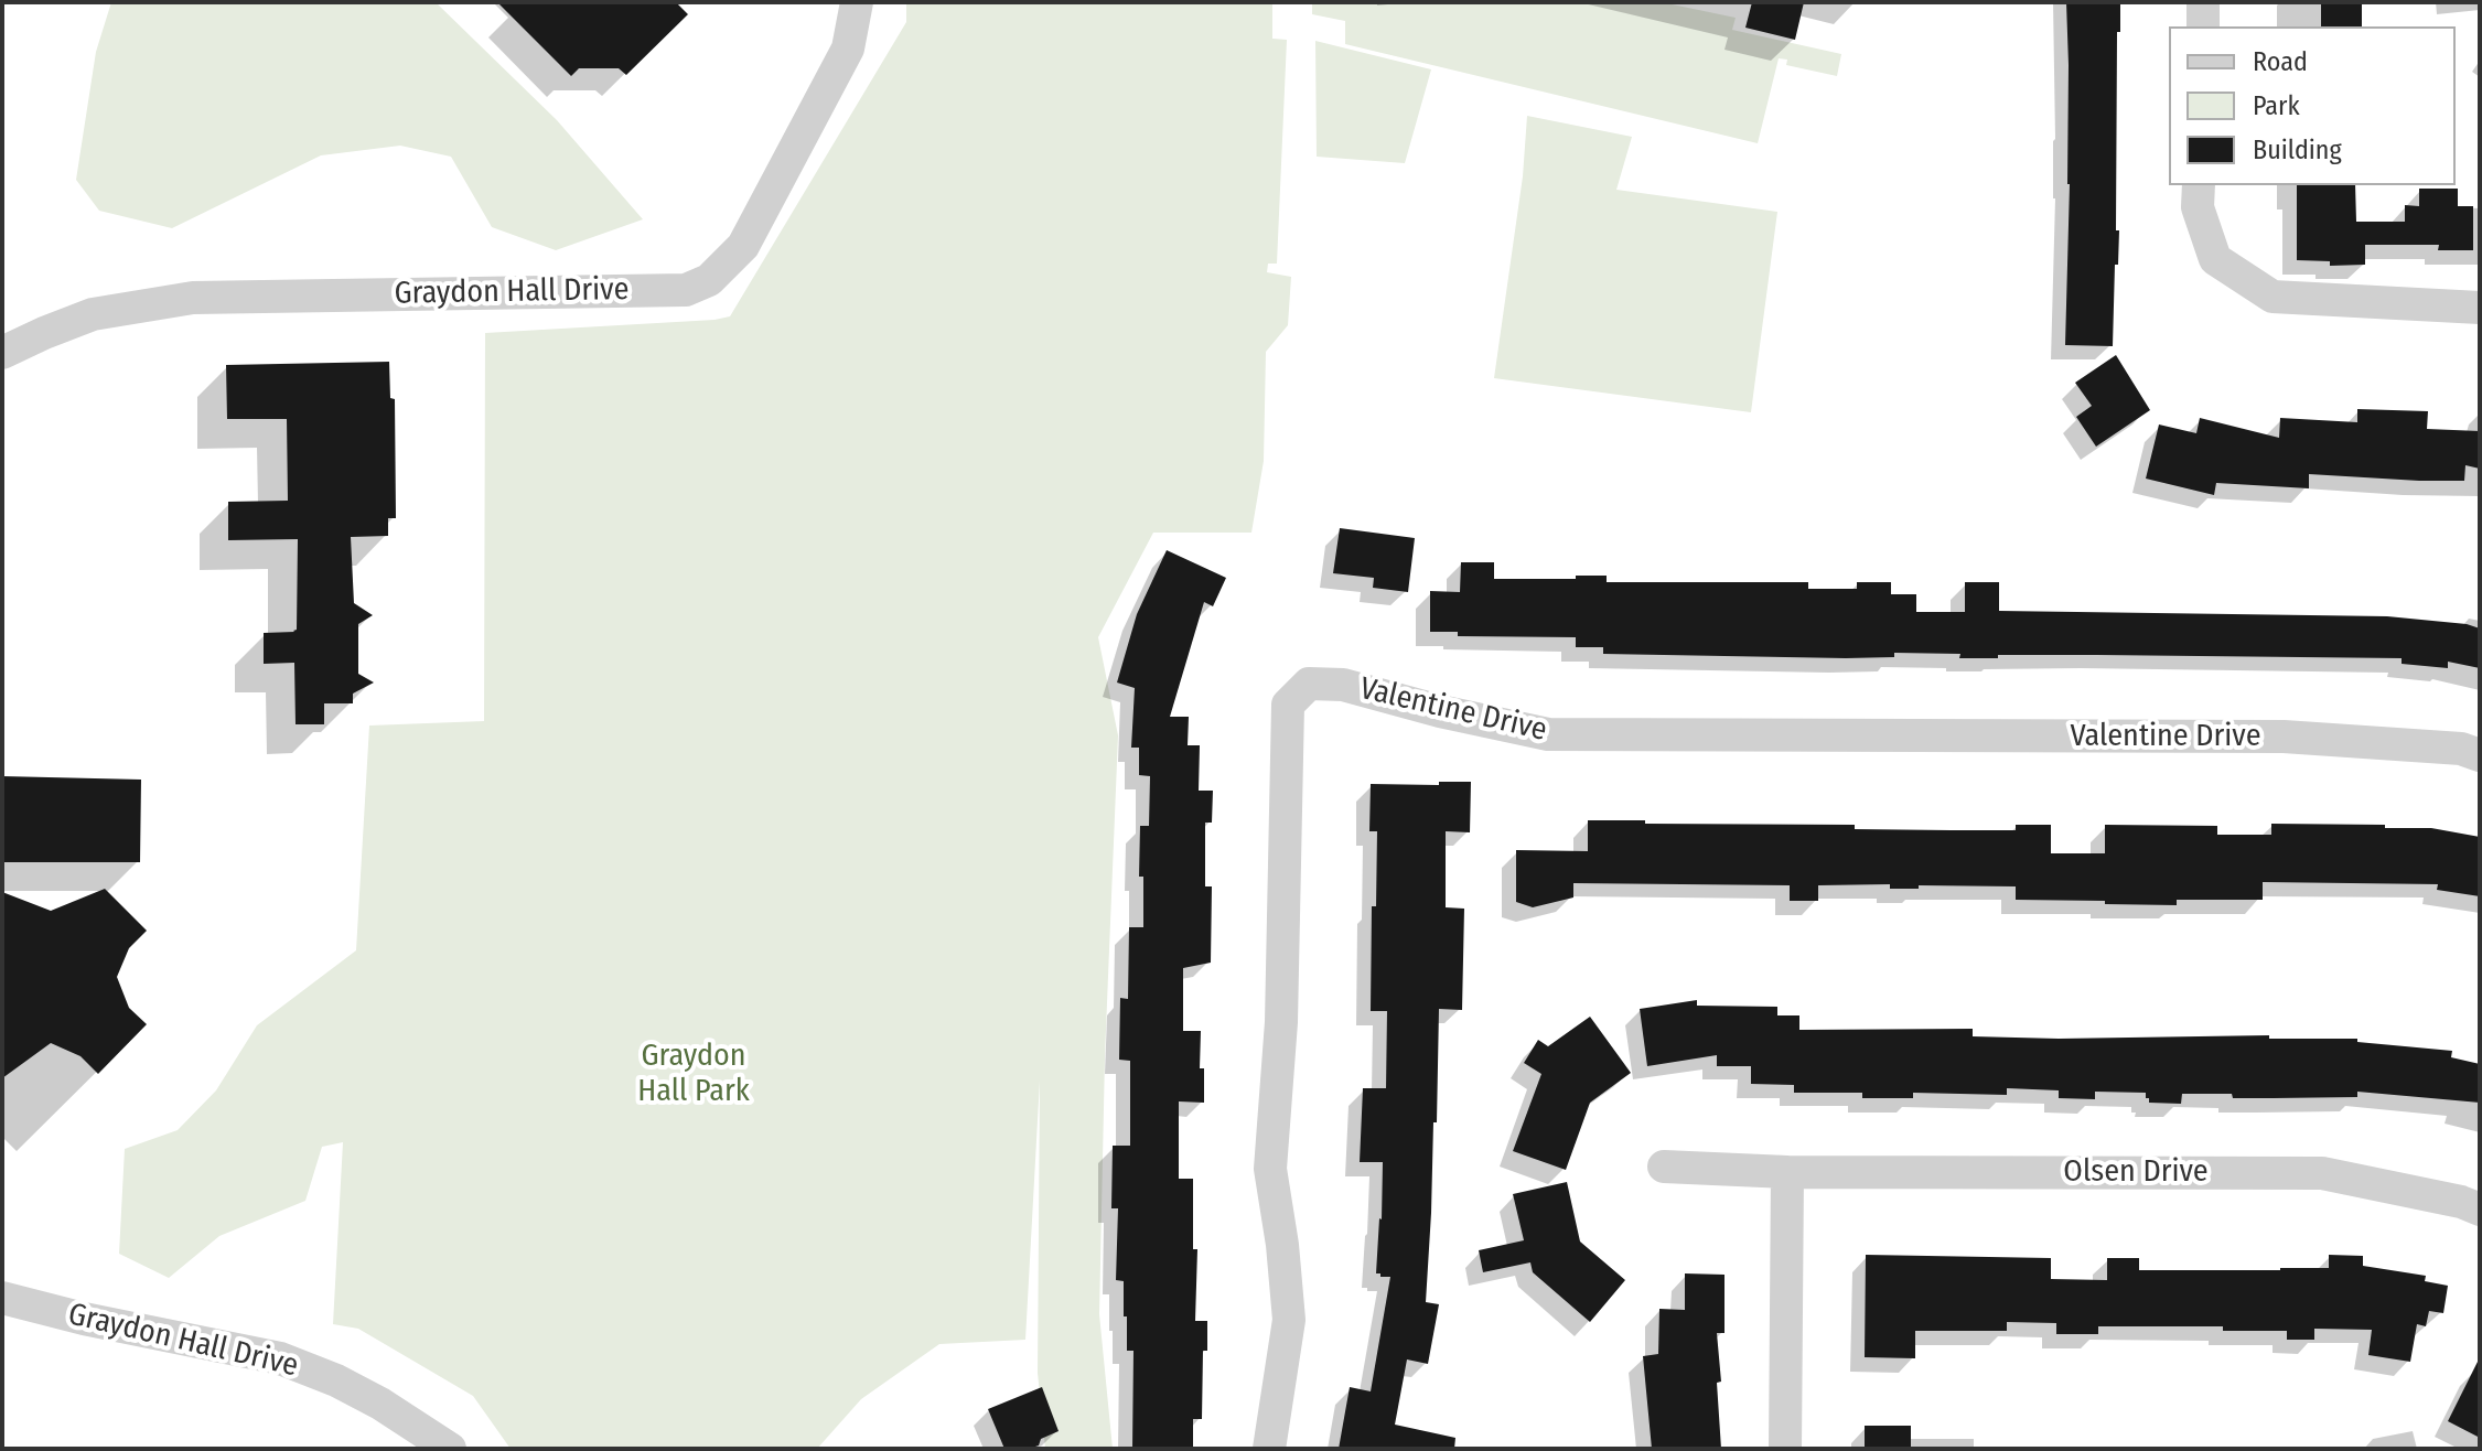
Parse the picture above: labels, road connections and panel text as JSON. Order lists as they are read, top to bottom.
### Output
{
  "streets": {
    "street": ["Graydon Hall Drive", "Valentine Drive", "Olsen Drive"]
  },
  "parks": ["Graydon Hall Park"],
  "legend": ["Road", "Park", "Building"]
}
